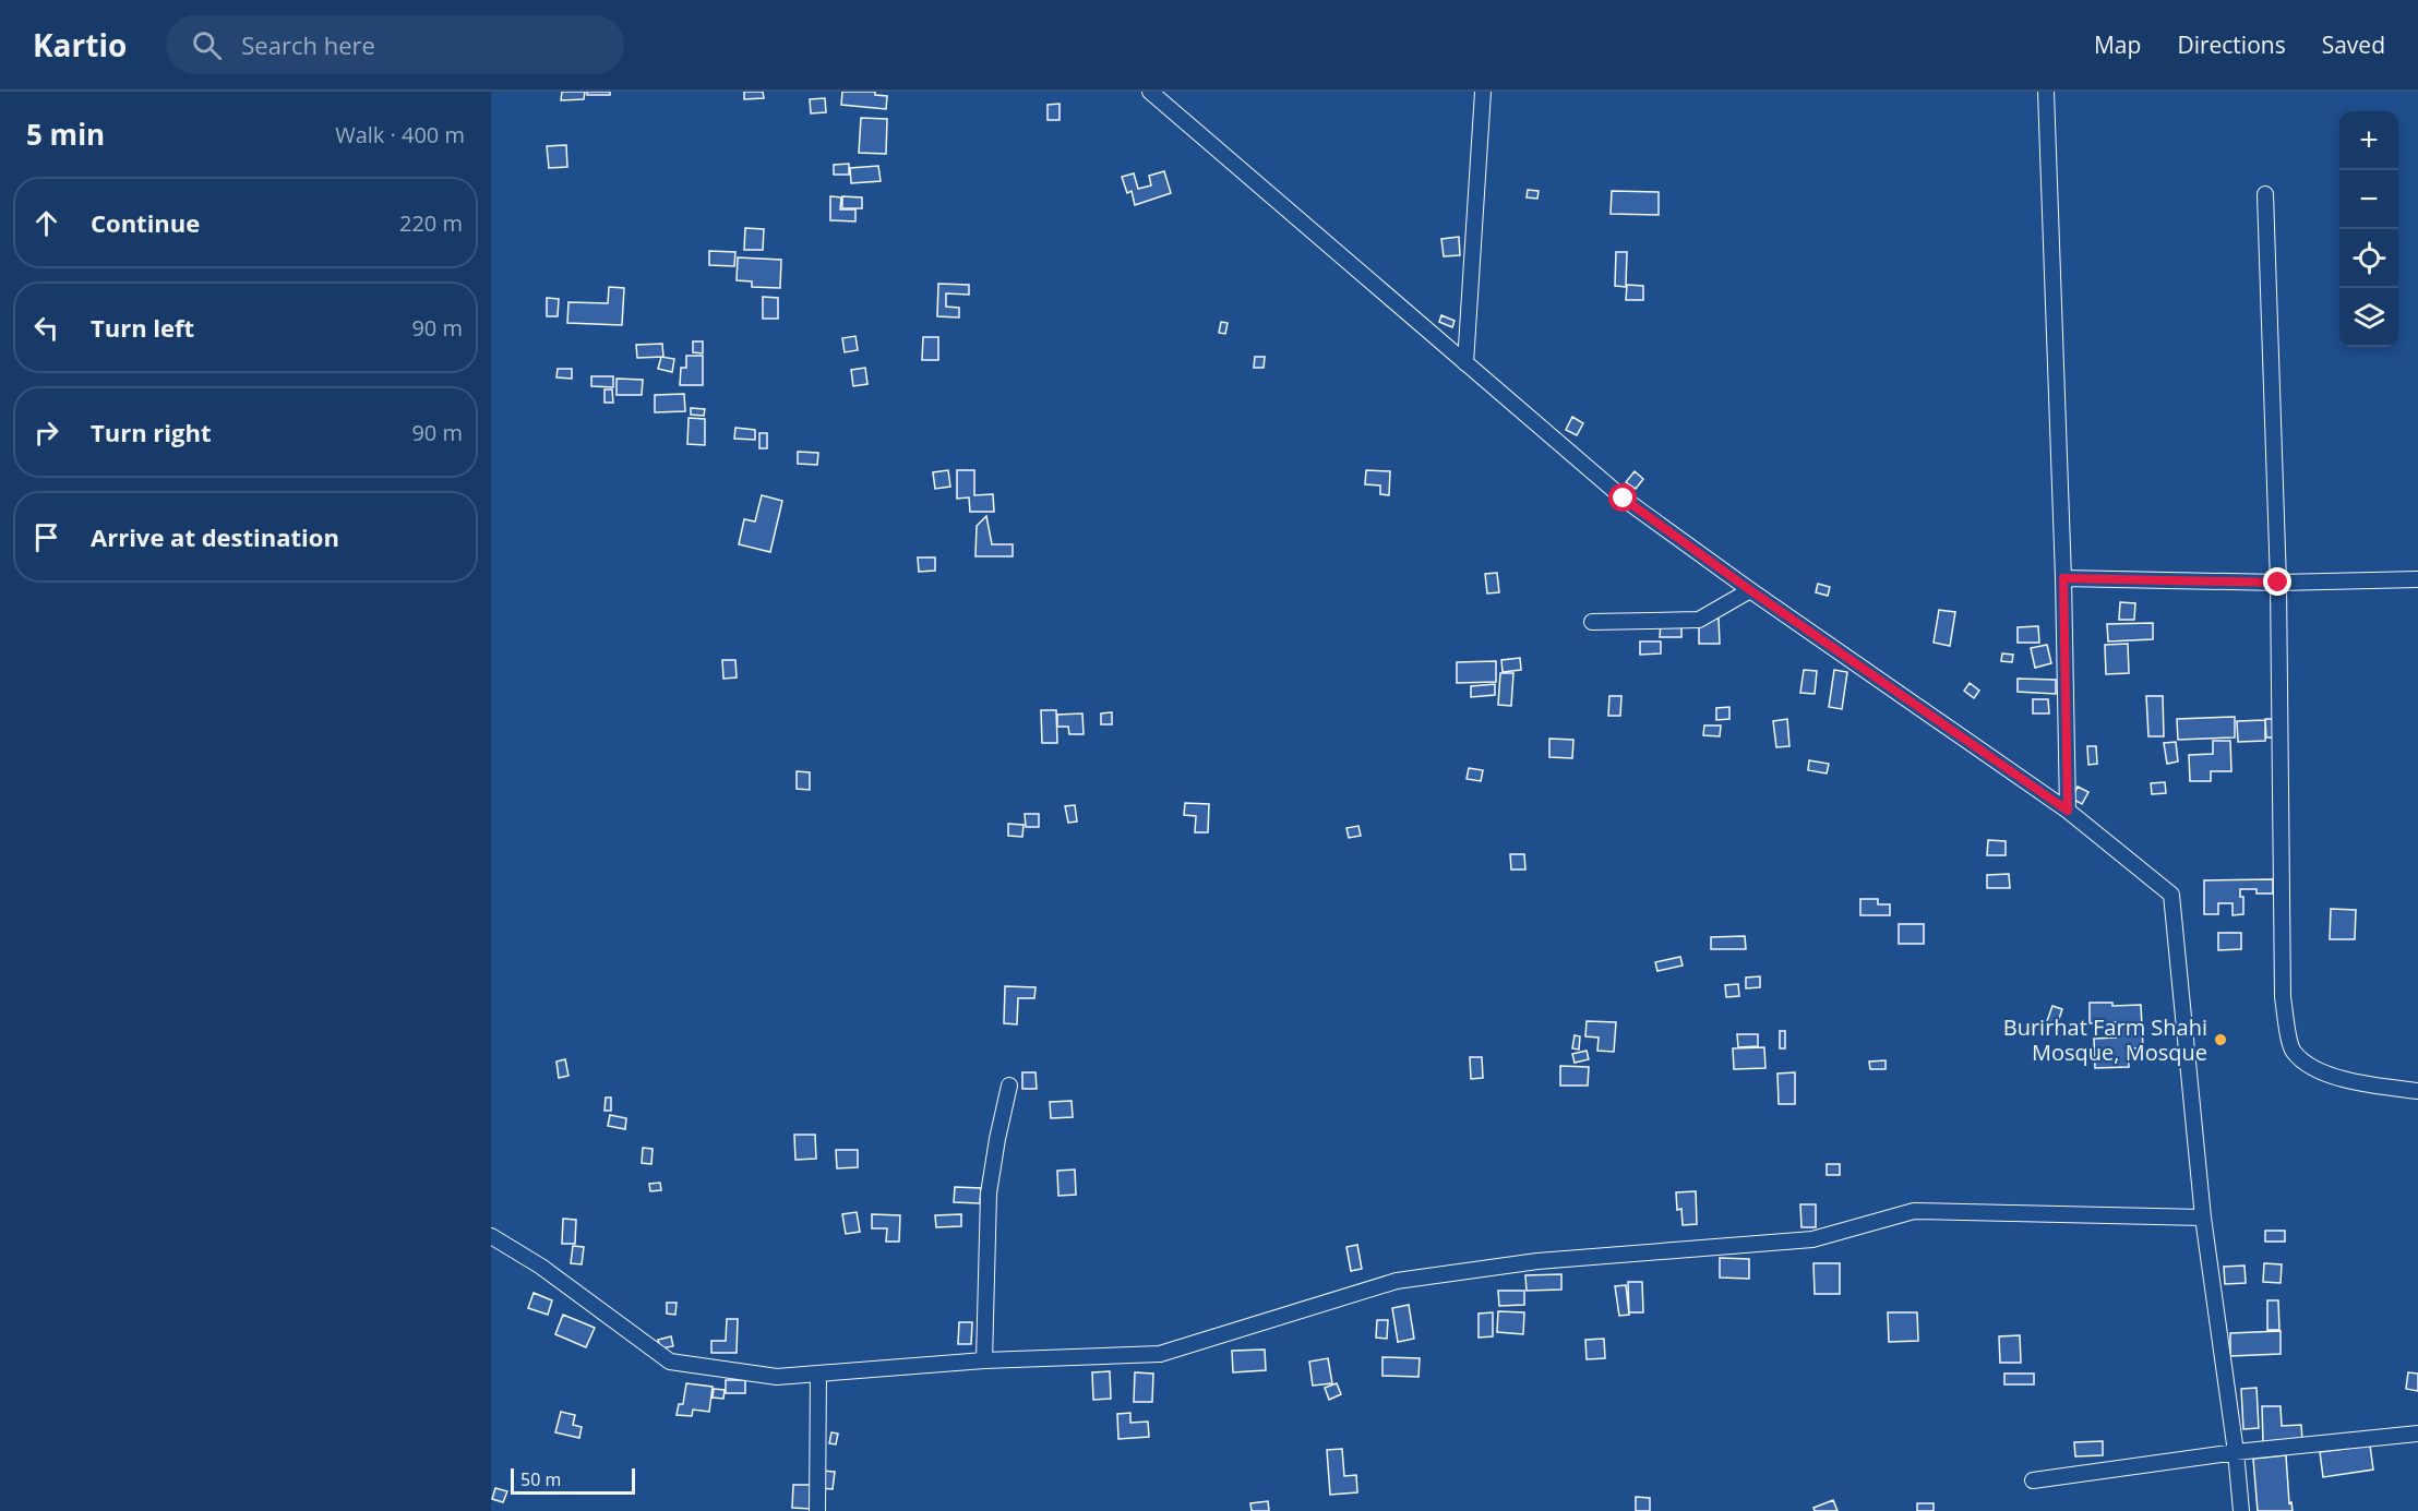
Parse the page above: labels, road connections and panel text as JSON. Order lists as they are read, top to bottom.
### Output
{
  "places": ["Burirhat Farm Shahi Mosque, Mosque"],
  "scale_bar": "50 m",
  "page": {
    "header": "Kartio",
    "search": "Search here",
    "nav": ["Map", "Directions", "Saved"],
    "heading": ["5 min", "Walk · 400 m"],
    "map_buttons": ["+", "−"],
    "list": [
      ["Continue", "220 m"],
      ["Turn left", "90 m"],
      ["Turn right", "90 m"],
      "Arrive at destination"
    ],
    "scale": "50 m"
  }
}
